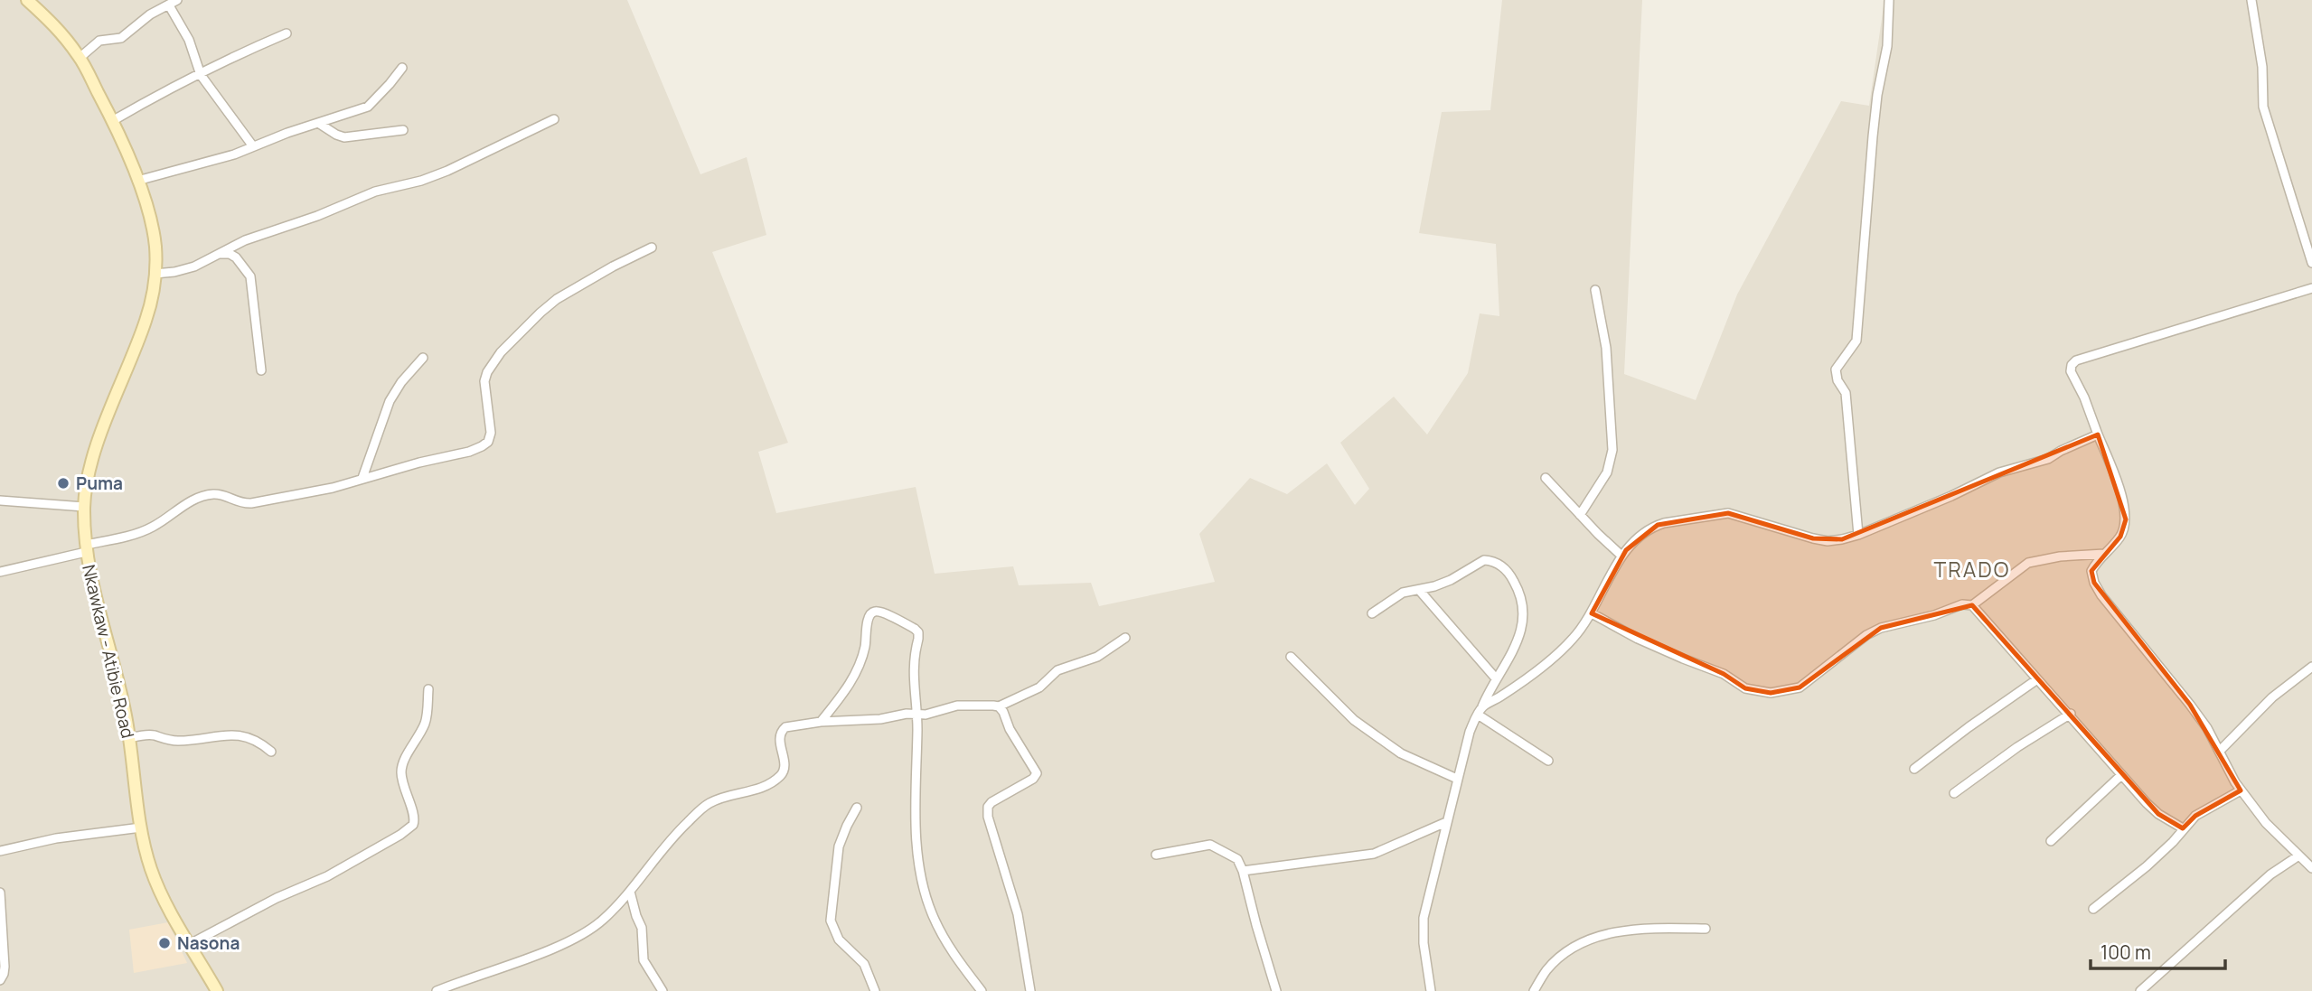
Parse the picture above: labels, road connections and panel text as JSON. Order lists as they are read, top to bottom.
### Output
{
  "streets": {
    "main road": ["Nkawkaw - Atibie Road"]
  },
  "districts": ["TRADO"],
  "places": ["Puma", "Nasona"],
  "scale_bar": "100 m"
}
